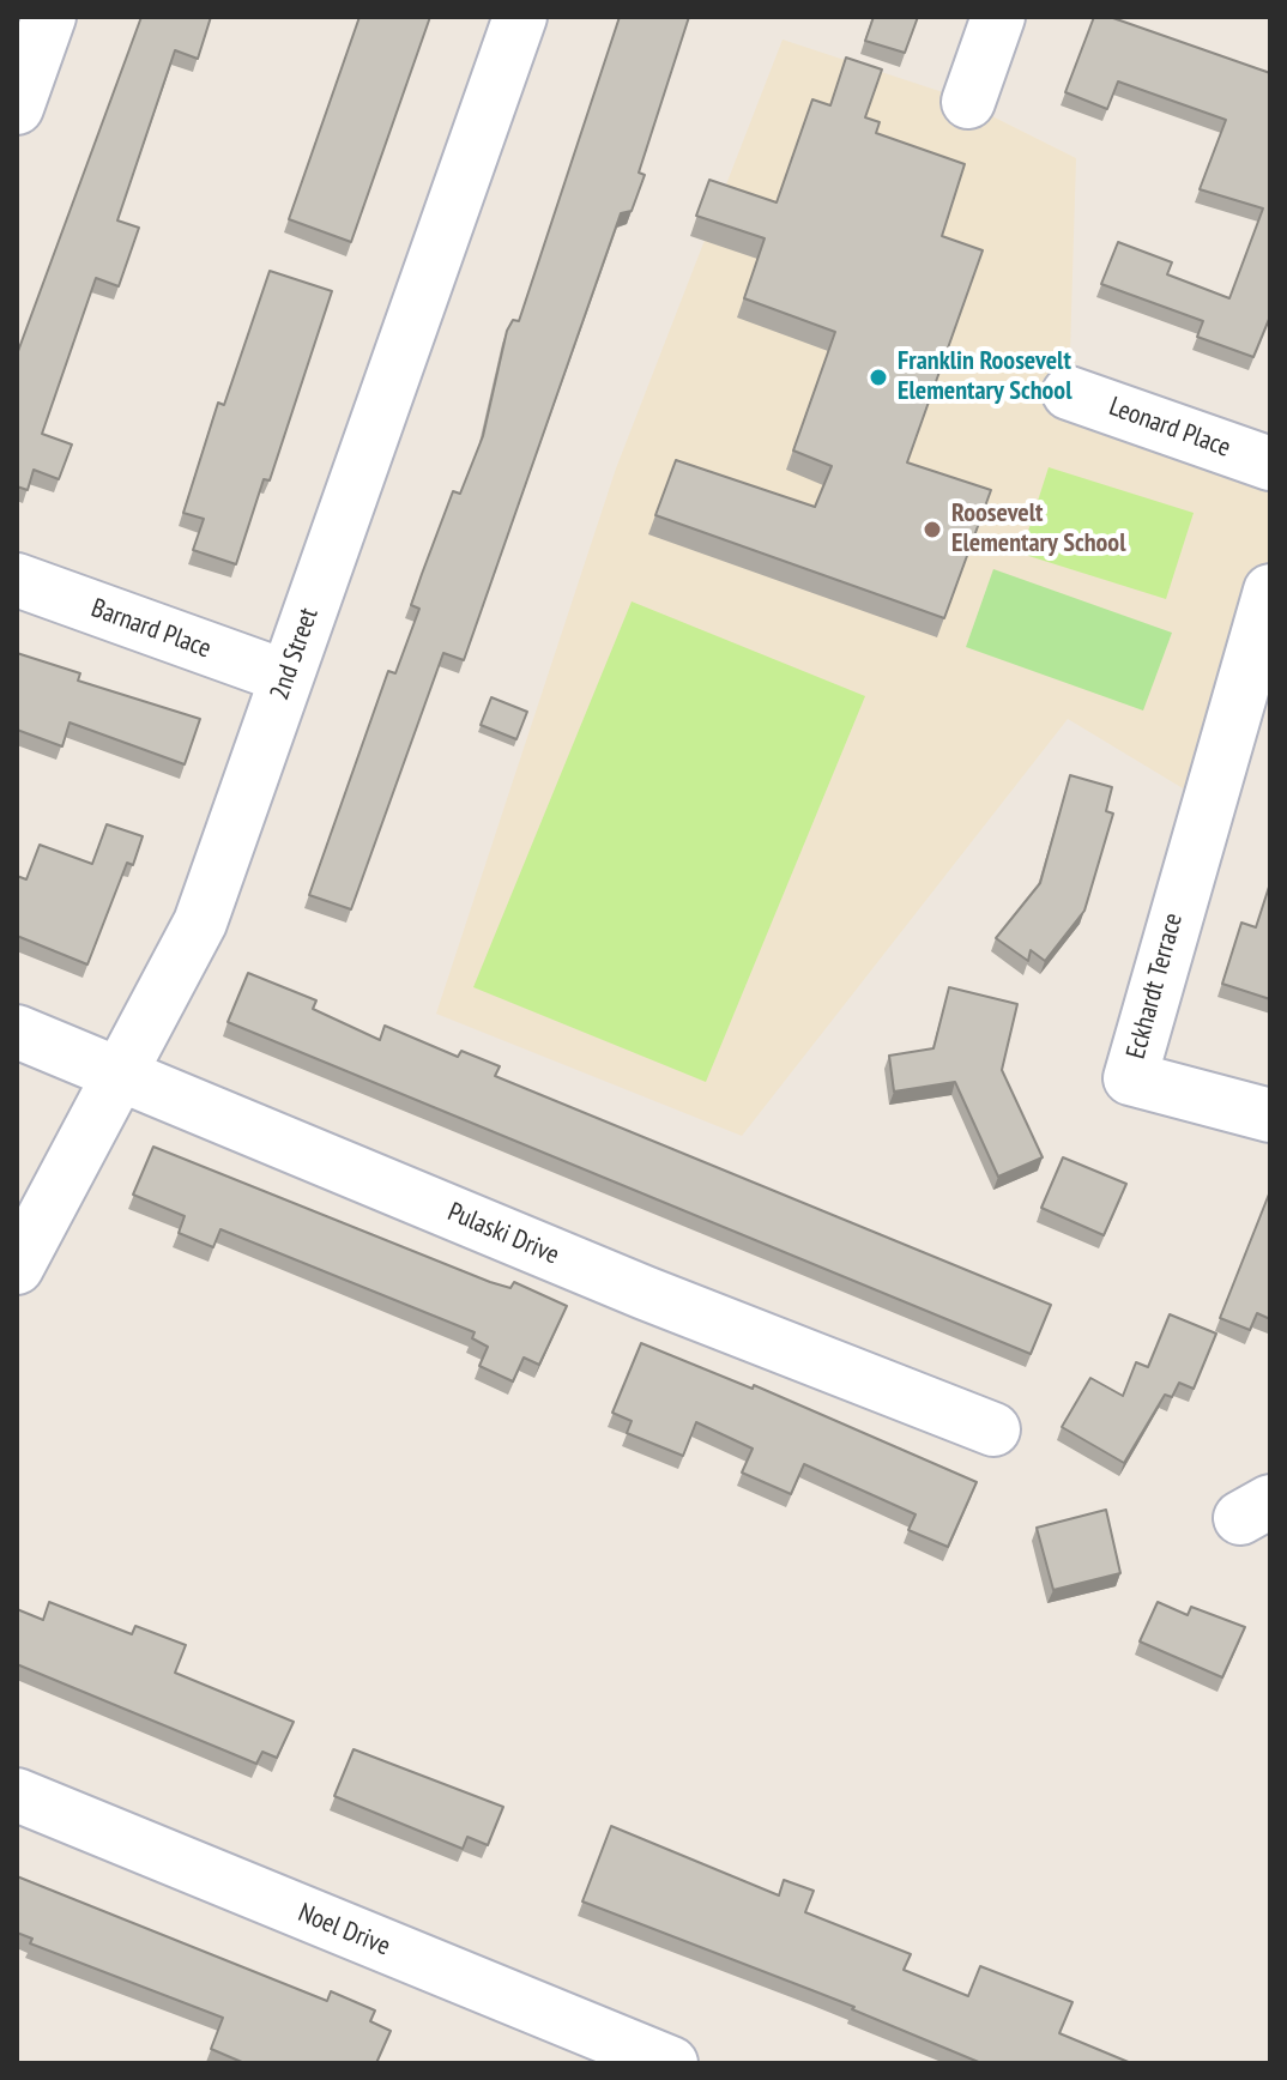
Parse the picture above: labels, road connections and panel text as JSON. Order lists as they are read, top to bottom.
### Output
{
  "streets": {
    "street": [
      "Leonard Place",
      "Barnard Place",
      "2nd Street",
      "Eckhardt Terrace",
      "Pulaski Drive",
      "Noel Drive"
    ]
  },
  "crossings": [
    ["Barnard Place", "2nd Street"],
    ["2nd Street", "Pulaski Drive"]
  ],
  "places": ["Franklin Roosevelt Elementary School", "Roosevelt Elementary School"]
}
